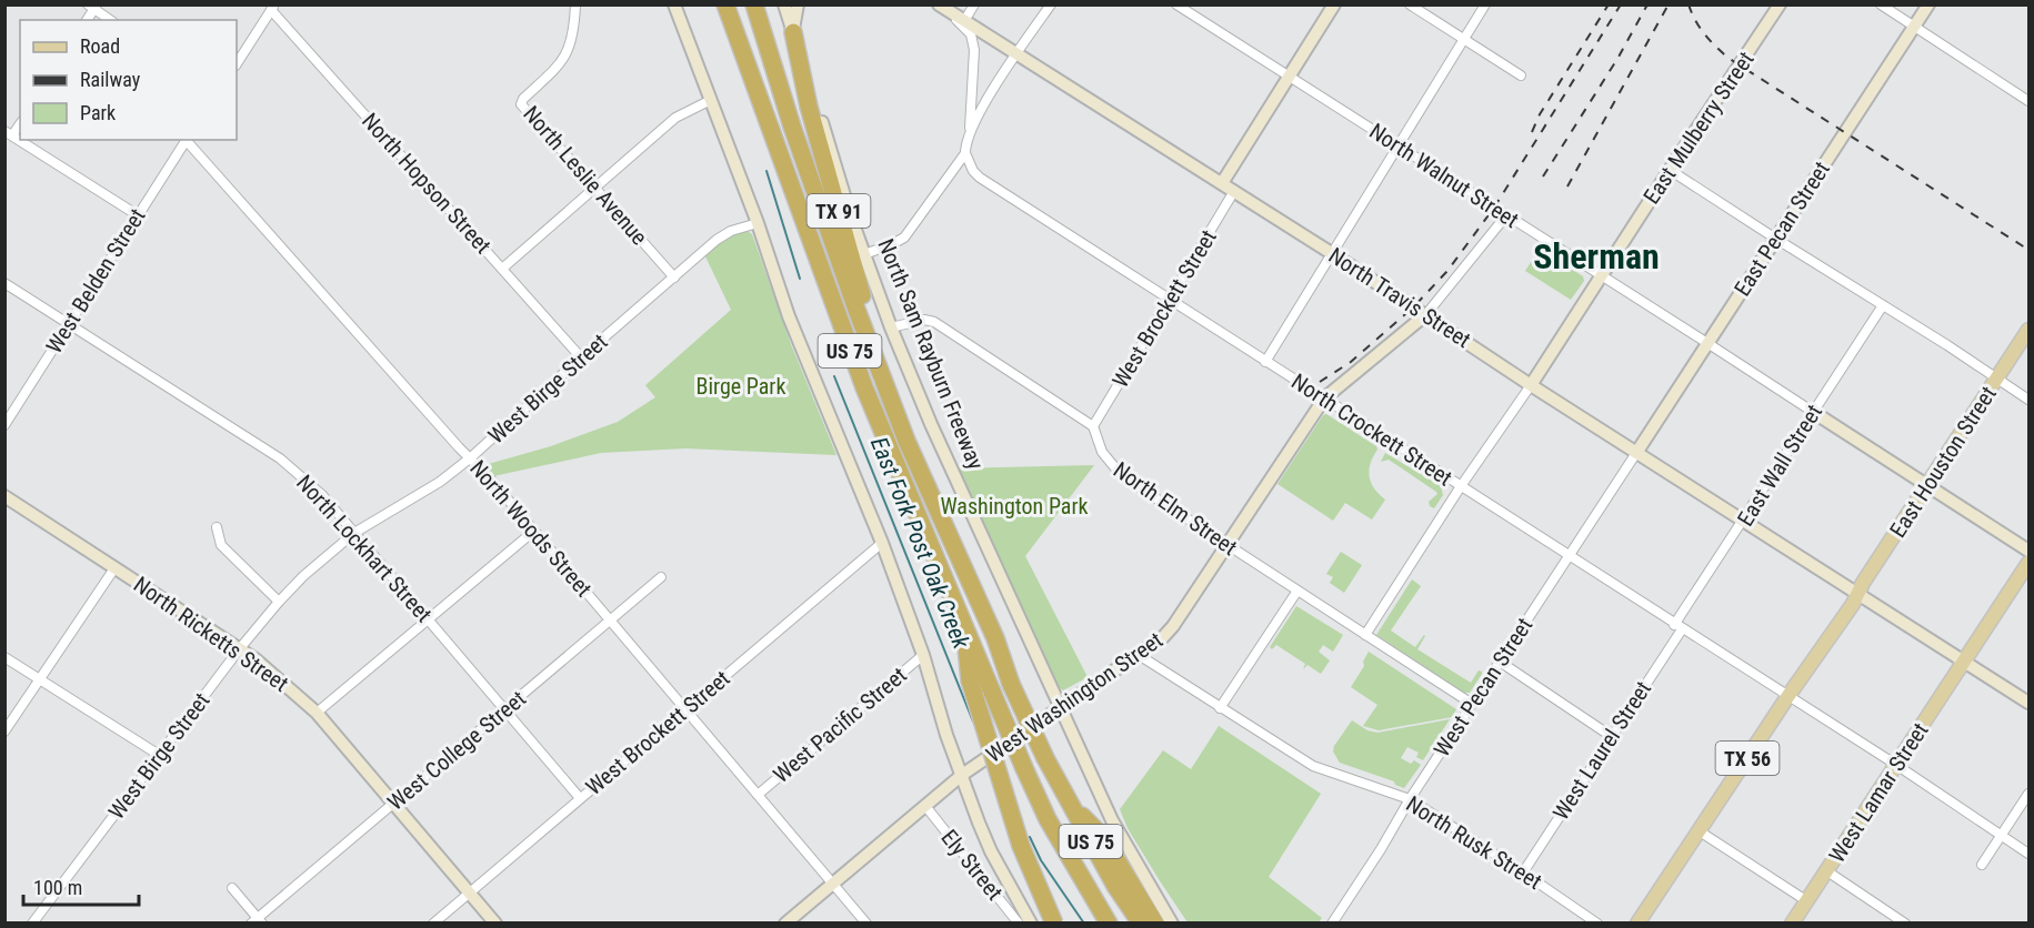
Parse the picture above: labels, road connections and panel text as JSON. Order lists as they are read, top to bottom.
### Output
{
  "streets": {
    "highway": ["TX 91", "US 75"],
    "main road": [
      "East Mulberry Street",
      "East Pecan Street",
      "North Travis Street",
      "North Sam Rayburn Freeway",
      "East Houston Street",
      "North Ricketts Street",
      "West Washington Street",
      "TX 56",
      "West Lamar Street"
    ],
    "street": [
      "North Leslie Avenue",
      "North Walnut Street",
      "North Hopson Street",
      "West Belden Street",
      "West Brockett Street",
      "West Birge Street",
      "North Crockett Street",
      "East Wall Street",
      "North Elm Street",
      "North Woods Street",
      "North Lockhart Street",
      "West Pecan Street",
      "West Pacific Street",
      "West College Street",
      "West Laurel Street",
      "North Rusk Street",
      "Ely Street"
    ]
  },
  "crossings": [
    ["East Mulberry Street", "North Walnut Street"],
    ["East Mulberry Street", "North Travis Street"],
    ["North Leslie Avenue", "West Birge Street"],
    ["North Walnut Street", "East Pecan Street"],
    ["North Walnut Street", "East Wall Street"],
    ["North Hopson Street", "West Birge Street"],
    ["TX 91", "US 75"],
    ["TX 91", "North Sam Rayburn Freeway"],
    ["East Pecan Street", "North Travis Street"],
    ["East Pecan Street", "West Pecan Street"],
    ["West Belden Street", "North Woods Street"],
    ["West Belden Street", "North Lockhart Street"],
    ["North Travis Street", "West Brockett Street"],
    ["North Travis Street", "East Houston Street"],
    ["North Travis Street", "East Wall Street"],
    ["North Travis Street", "West Pecan Street"],
    ["North Travis Street", "West Washington Street"],
    ["North Travis Street", "TX 56"],
    ["North Travis Street", "West Lamar Street"],
    ["West Brockett Street", "North Crockett Street"],
    ["West Brockett Street", "North Elm Street"],
    ["West Brockett Street", "North Woods Street"],
    ["West Brockett Street", "North Lockhart Street"],
    ["West Brockett Street", "North Ricketts Street"],
    ["North Sam Rayburn Freeway", "West Washington Street"],
    ["West Birge Street", "North Woods Street"],
    ["West Birge Street", "North Lockhart Street"],
    ["West Birge Street", "North Ricketts Street"],
    ["North Crockett Street", "East Wall Street"],
    ["North Crockett Street", "West Pecan Street"],
    ["North Crockett Street", "West Washington Street"],
    ["North Crockett Street", "West Laurel Street"],
    ["North Crockett Street", "TX 56"],
    ["North Crockett Street", "West Lamar Street"],
    ["East Houston Street", "TX 56"],
    ["East Wall Street", "West Laurel Street"],
    ["North Elm Street", "West Pecan Street"],
    ["North Elm Street", "West Washington Street"],
    ["North Woods Street", "West Washington Street"],
    ["North Woods Street", "West Pacific Street"],
    ["North Woods Street", "West College Street"],
    ["North Lockhart Street", "West College Street"],
    ["North Ricketts Street", "West College Street"],
    ["West Pecan Street", "North Rusk Street"],
    ["West Washington Street", "North Rusk Street"],
    ["West Washington Street", "Ely Street"],
    ["West Laurel Street", "North Rusk Street"]
  ],
  "districts": ["Sherman"],
  "water": ["East Fork Post Oak Creek"],
  "parks": ["Birge Park", "Washington Park"],
  "legend": ["Road", "Railway", "Park"],
  "scale_bar": "100 m"
}
